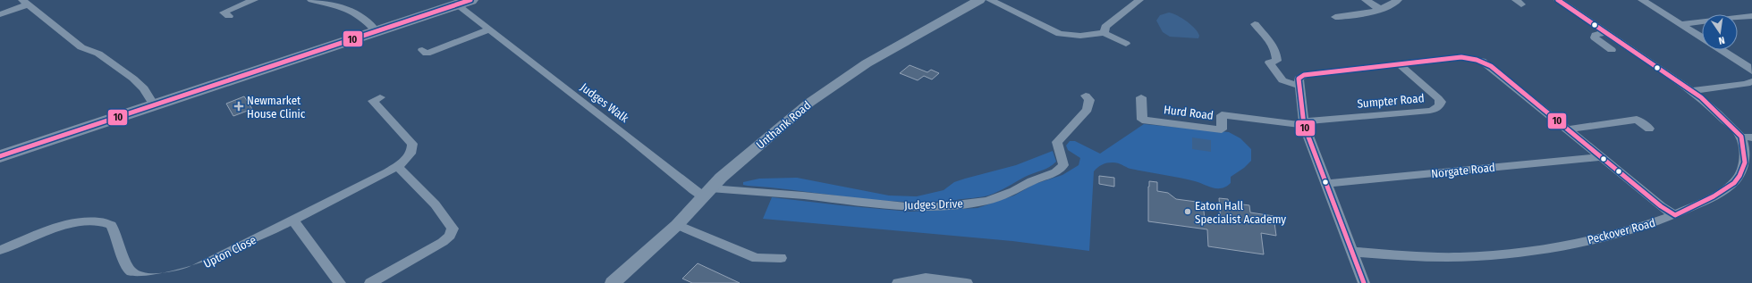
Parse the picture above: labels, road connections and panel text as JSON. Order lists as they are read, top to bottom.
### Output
{
  "streets": {
    "street": [
      "Sumpter Road",
      "Judges Walk",
      "Hurd Road",
      "Unthank Road",
      "Norgate Road",
      "Judges Drive",
      "Peckover Road",
      "Upton Close"
    ]
  },
  "crossings": [
    ["Sumpter Road", "Hurd Road"],
    ["Judges Walk", "Unthank Road"],
    ["Judges Walk", "Judges Drive"],
    ["Unthank Road", "Judges Drive"]
  ],
  "places": {
    "health": ["Newmarket House Clinic"],
    "other": ["Eaton Hall Specialist Academy"]
  },
  "lines": ["transit line 10"],
  "north": "bottom"
}
